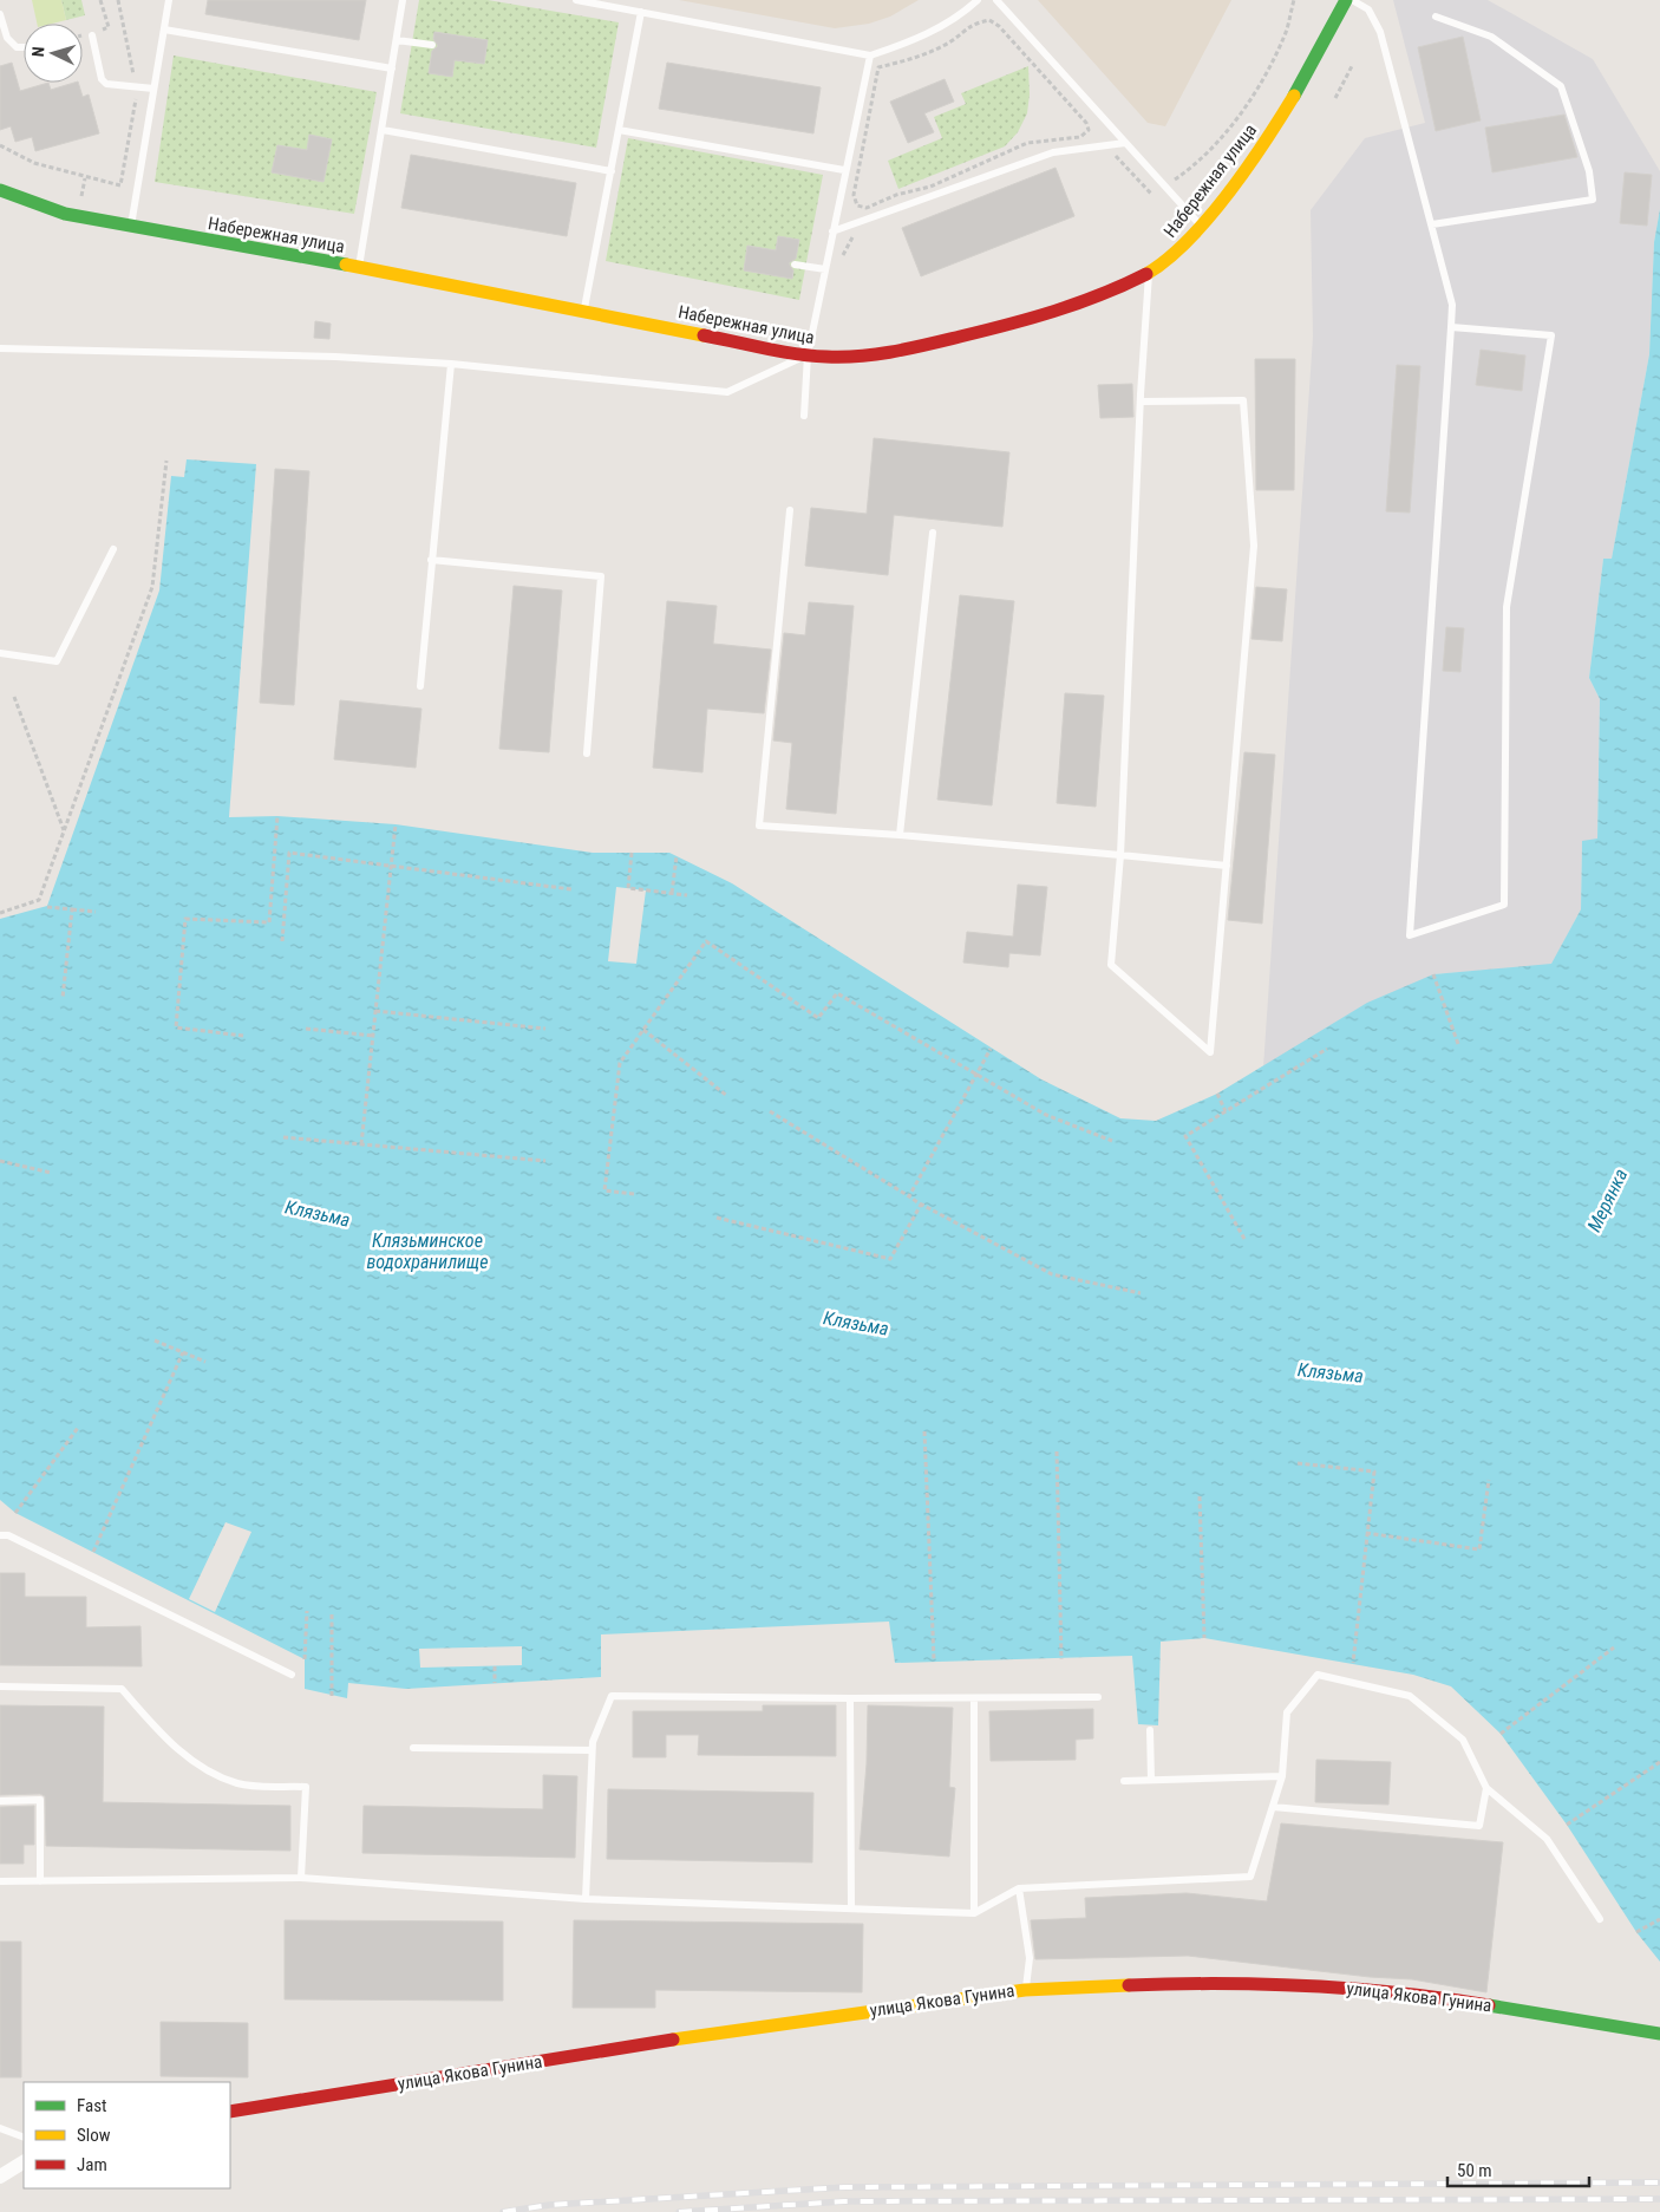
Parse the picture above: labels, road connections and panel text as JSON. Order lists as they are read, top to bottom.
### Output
{
  "streets": {
    "street": ["Набережная улица", "улица Якова Гунина"]
  },
  "water": ["Мерянка", "Клязьма", "Клязьминское водохранилище"],
  "legend": ["Fast", "Slow", "Jam"],
  "scale_bar": "50 m",
  "north": "left"
}
